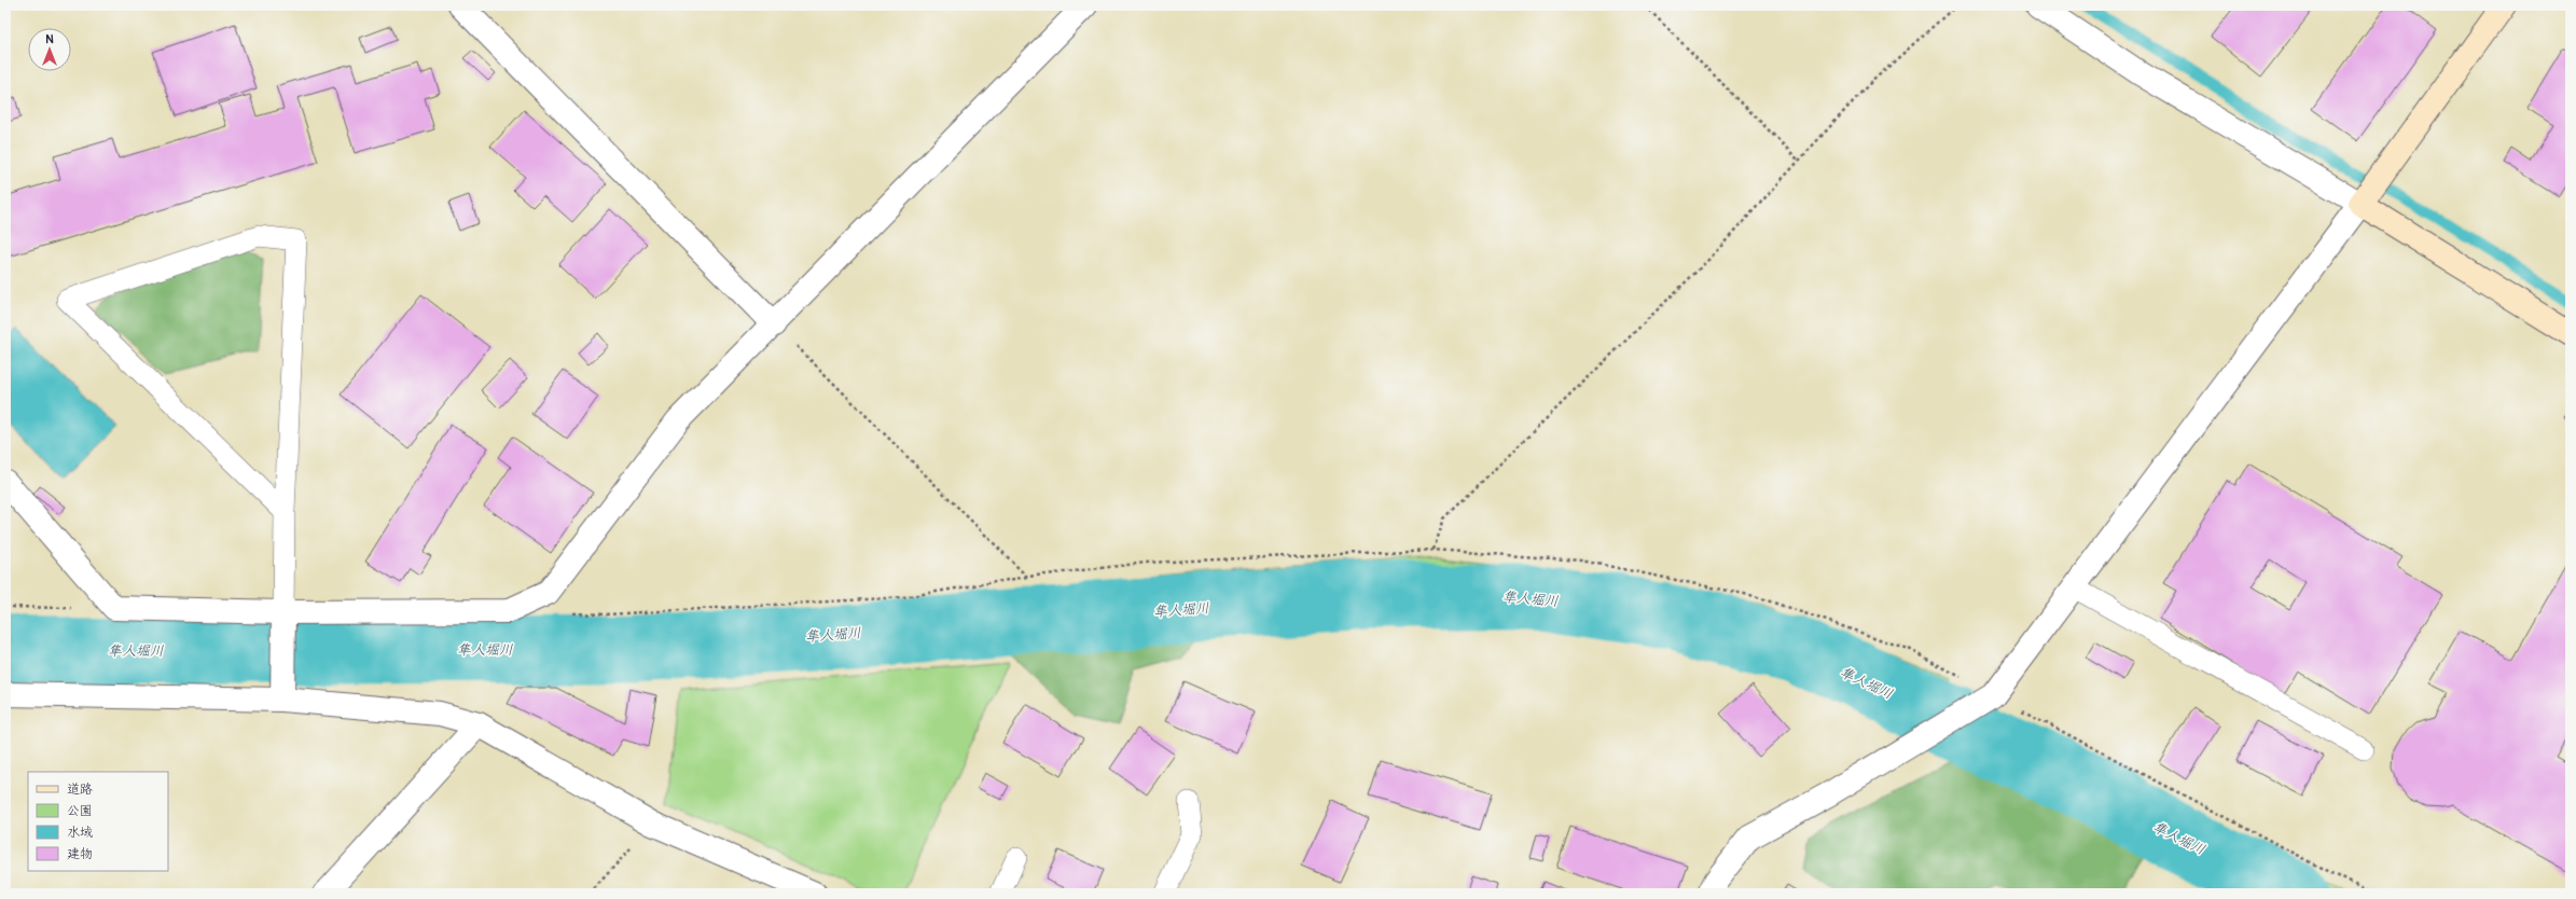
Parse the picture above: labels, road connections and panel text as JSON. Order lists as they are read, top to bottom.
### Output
{
  "water": ["隼人堀川"],
  "legend": [
    "道路",
    "公園",
    "水域",
    "建物"
  ],
  "north": "top"
}
